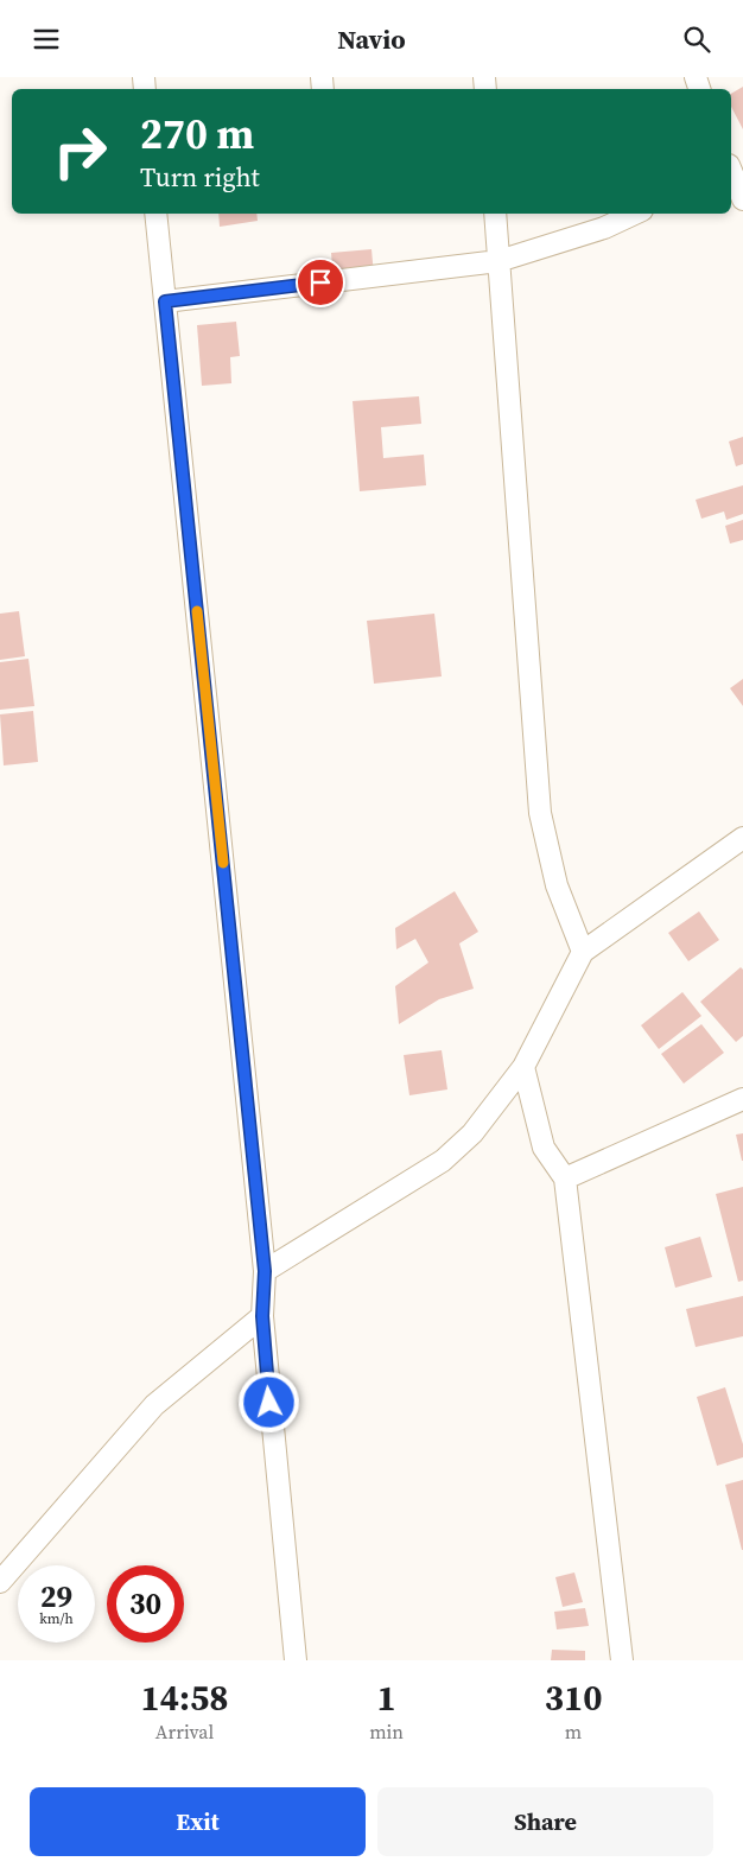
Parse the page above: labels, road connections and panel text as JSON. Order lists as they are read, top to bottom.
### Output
{
  "page": {
    "header": "Navio",
    "turn": ["270 m", "Turn right"],
    "speed": "29 km/h",
    "limit": "30",
    "eta": [
      "14:58",
      "Arrival",
      "1",
      "min",
      "310",
      "m"
    ],
    "buttons": ["Exit", "Share"]
  }
}
